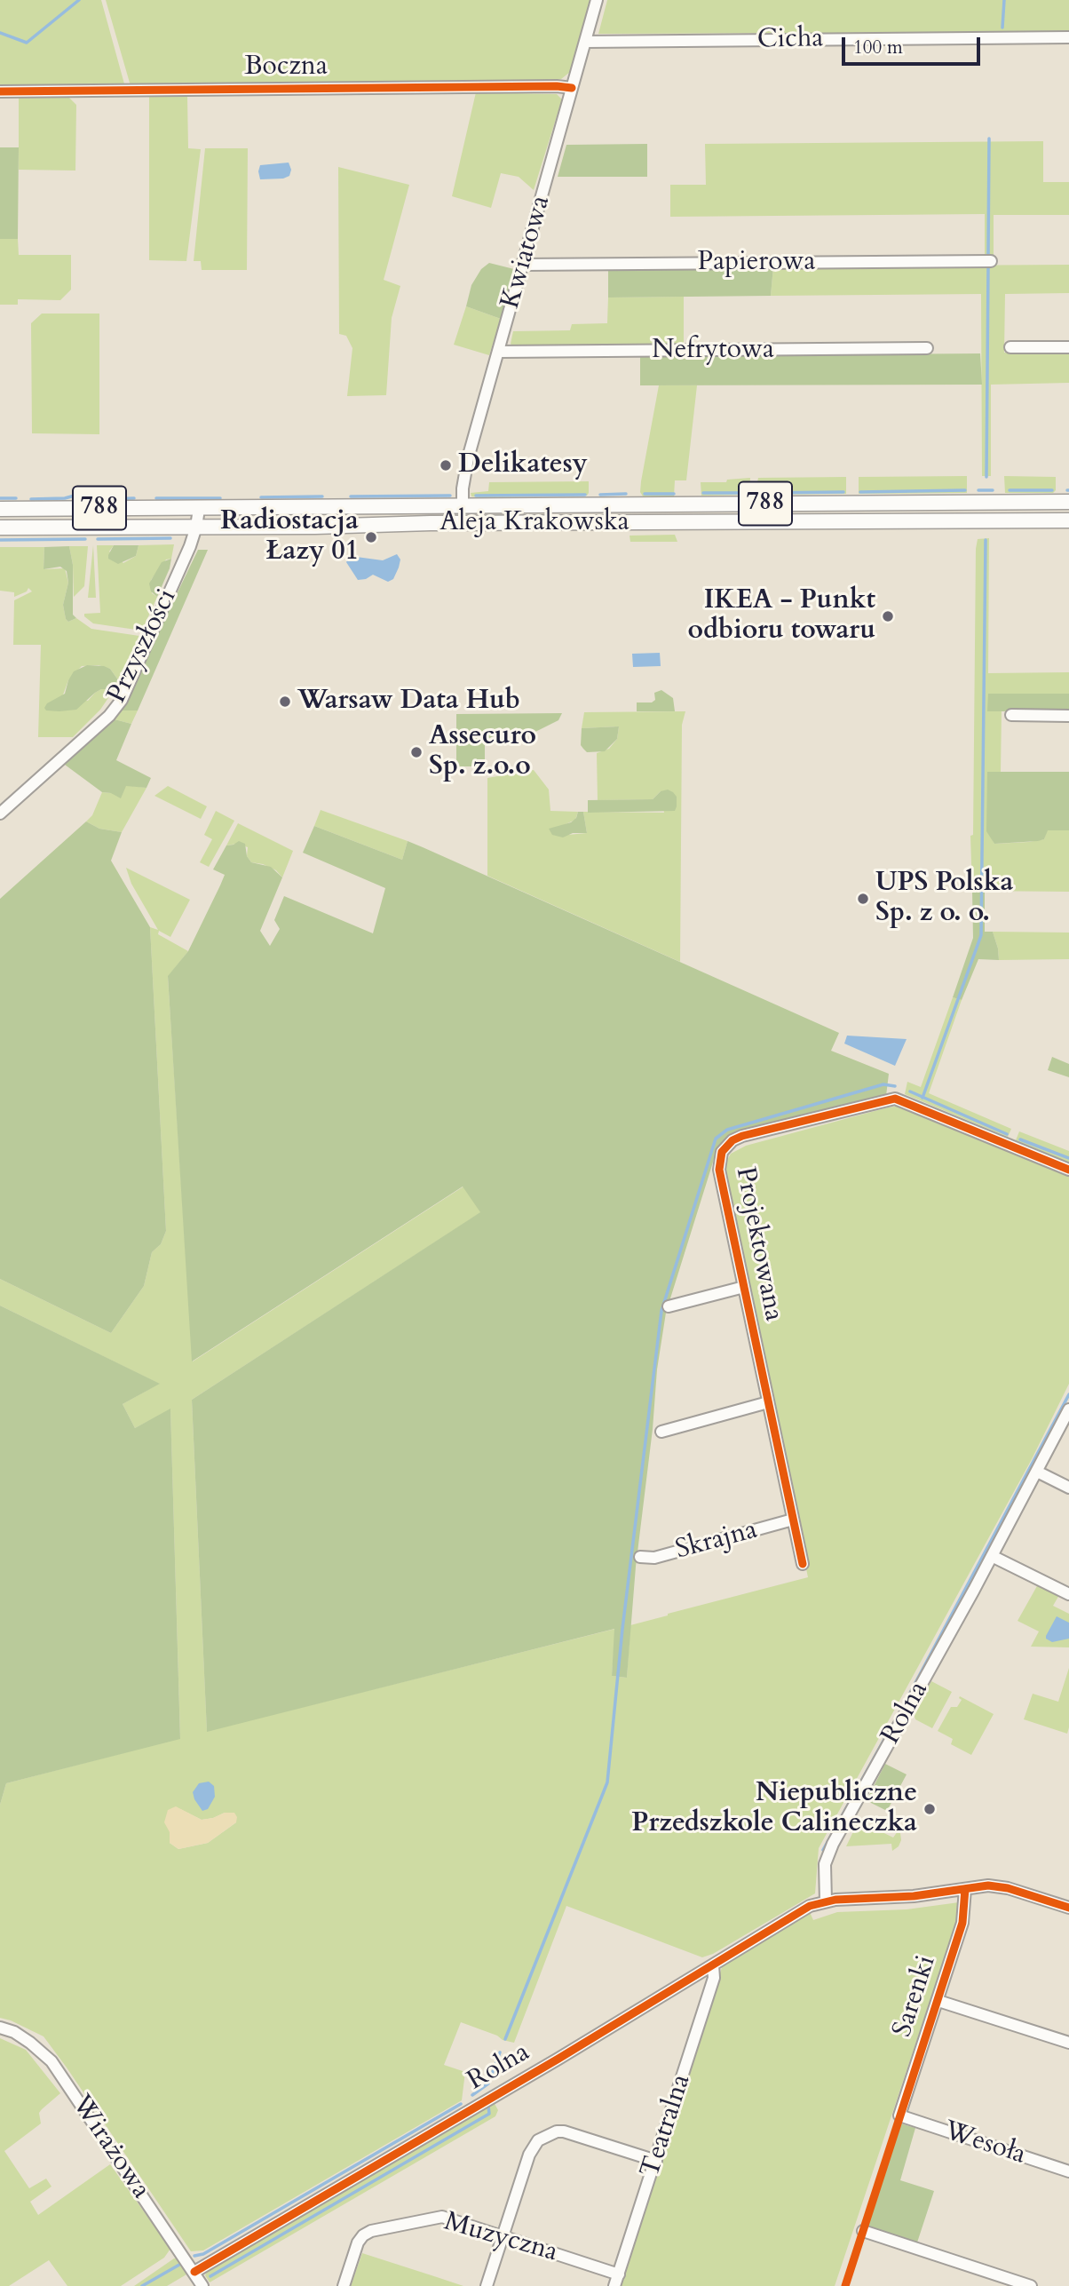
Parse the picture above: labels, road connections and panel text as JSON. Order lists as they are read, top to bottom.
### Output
{
  "streets": {
    "main road": ["788", "Aleja Krakowska"],
    "street": [
      "Cicha",
      "Boczna",
      "Kwiatowa",
      "Papierowa",
      "Nefrytowa",
      "Przyszłości",
      "Projektowana",
      "Skrajna",
      "Rolna",
      "Sarenki",
      "Teatralna",
      "Wesoła",
      "Wirażowa",
      "Muzyczna"
    ]
  },
  "crossings": [
    ["Cicha", "Kwiatowa"],
    ["Boczna", "Kwiatowa"],
    ["Kwiatowa", "Papierowa"],
    ["Kwiatowa", "Nefrytowa"],
    ["Kwiatowa", "Aleja Krakowska"],
    ["Aleja Krakowska", "Przyszłości"],
    ["Projektowana", "Skrajna"],
    ["Rolna", "Teatralna"],
    ["Rolna", "Wirażowa"],
    ["Sarenki", "Wesoła"],
    ["Teatralna", "Muzyczna"]
  ],
  "places": [
    "Delikatesy",
    "Radiostacja Łazy 01",
    "IKEA - Punkt odbioru towaru",
    "Warsaw Data Hub",
    "Assecuro Sp. z.o.o",
    "UPS Polska Sp. z o. o.",
    "Niepubliczne Przedszkole Calineczka"
  ],
  "scale_bar": "100 m"
}
